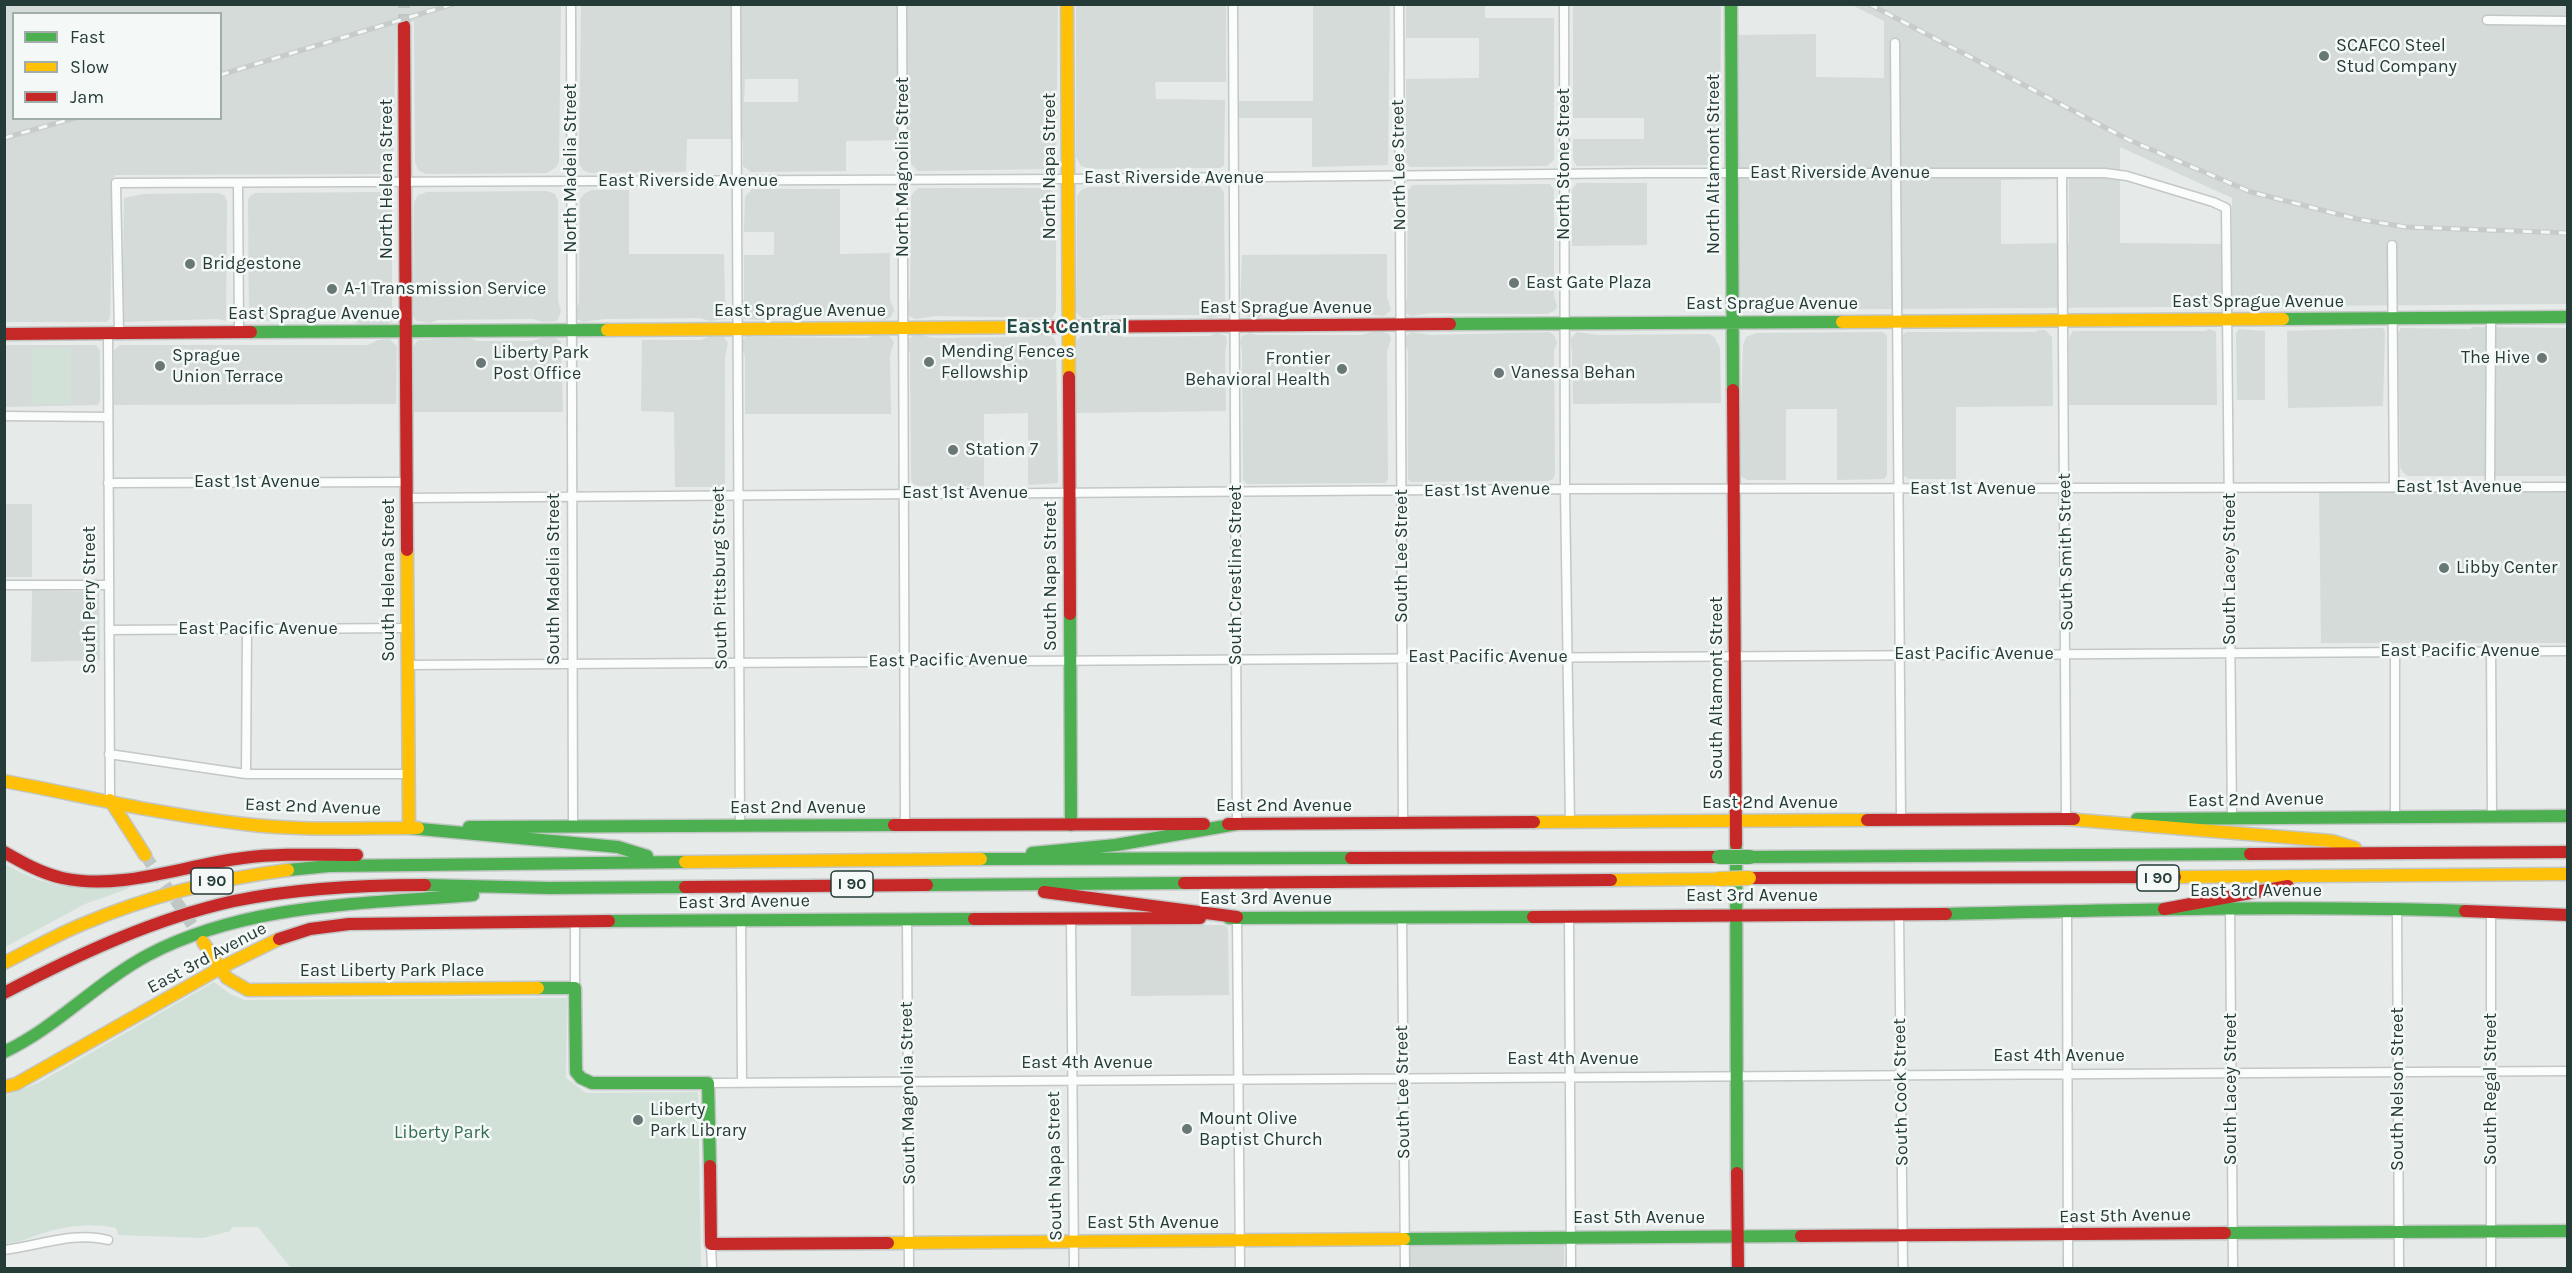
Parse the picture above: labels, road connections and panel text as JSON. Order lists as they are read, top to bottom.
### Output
{
  "streets": {
    "main road": [
      "North Altamont Street",
      "North Napa Street",
      "North Helena Street",
      "East Sprague Avenue",
      "South Napa Street",
      "South Helena Street",
      "South Altamont Street",
      "East 2nd Avenue",
      "I 90",
      "East 3rd Avenue",
      "East Liberty Park Place",
      "East 4th Avenue",
      "East 5th Avenue"
    ],
    "street": [
      "North Stone Street",
      "North Lee Street",
      "North Magnolia Street",
      "North Madelia Street",
      "East Riverside Avenue",
      "East 1st Avenue",
      "South Smith Street",
      "South Lee Street",
      "South Lacey Street",
      "South Crestline Street",
      "South Pittsburg Street",
      "South Madelia Street",
      "South Perry Street",
      "East Pacific Avenue",
      "South Nelson Street",
      "South Regal Street",
      "South Cook Street",
      "South Magnolia Street"
    ]
  },
  "crossings": [
    ["North Stone Street", "East Riverside Avenue"],
    ["North Stone Street", "East Sprague Avenue"],
    ["North Stone Street", "East 1st Avenue"],
    ["North Stone Street", "East Pacific Avenue"],
    ["North Stone Street", "East 2nd Avenue"],
    ["North Altamont Street", "East Riverside Avenue"],
    ["North Altamont Street", "East Sprague Avenue"],
    ["North Altamont Street", "South Altamont Street"],
    ["North Lee Street", "East Riverside Avenue"],
    ["North Lee Street", "East Sprague Avenue"],
    ["North Lee Street", "South Lee Street"],
    ["North Napa Street", "East Riverside Avenue"],
    ["North Napa Street", "East Sprague Avenue"],
    ["North Napa Street", "South Napa Street"],
    ["North Magnolia Street", "East Riverside Avenue"],
    ["North Magnolia Street", "East Sprague Avenue"],
    ["North Madelia Street", "East Riverside Avenue"],
    ["North Madelia Street", "East Sprague Avenue"],
    ["North Madelia Street", "South Madelia Street"],
    ["East Riverside Avenue", "North Helena Street"],
    ["East Riverside Avenue", "South Smith Street"],
    ["East Riverside Avenue", "South Lacey Street"],
    ["East Riverside Avenue", "South Crestline Street"],
    ["East Riverside Avenue", "South Pittsburg Street"],
    ["East Riverside Avenue", "South Perry Street"],
    ["North Helena Street", "East Sprague Avenue"],
    ["North Helena Street", "South Helena Street"],
    ["East Sprague Avenue", "South Smith Street"],
    ["East Sprague Avenue", "South Lee Street"],
    ["East Sprague Avenue", "South Lacey Street"],
    ["East Sprague Avenue", "South Crestline Street"],
    ["East Sprague Avenue", "South Napa Street"],
    ["East Sprague Avenue", "South Pittsburg Street"],
    ["East Sprague Avenue", "South Madelia Street"],
    ["East Sprague Avenue", "South Helena Street"],
    ["East Sprague Avenue", "South Perry Street"],
    ["East Sprague Avenue", "South Altamont Street"],
    ["East 1st Avenue", "South Smith Street"],
    ["East 1st Avenue", "South Lee Street"],
    ["East 1st Avenue", "South Lacey Street"],
    ["East 1st Avenue", "South Crestline Street"],
    ["East 1st Avenue", "South Napa Street"],
    ["East 1st Avenue", "South Pittsburg Street"],
    ["East 1st Avenue", "South Madelia Street"],
    ["East 1st Avenue", "South Helena Street"],
    ["East 1st Avenue", "South Perry Street"],
    ["East 1st Avenue", "South Altamont Street"],
    ["South Smith Street", "East Pacific Avenue"],
    ["South Smith Street", "East 2nd Avenue"],
    ["South Lee Street", "East Pacific Avenue"],
    ["South Lee Street", "East 2nd Avenue"],
    ["South Lee Street", "East 3rd Avenue"],
    ["South Lee Street", "East 4th Avenue"],
    ["South Lee Street", "East 5th Avenue"],
    ["South Lacey Street", "East Pacific Avenue"],
    ["South Lacey Street", "East 2nd Avenue"],
    ["South Lacey Street", "East 3rd Avenue"],
    ["South Lacey Street", "East 4th Avenue"],
    ["South Lacey Street", "East 5th Avenue"],
    ["South Crestline Street", "East Pacific Avenue"],
    ["South Crestline Street", "East 2nd Avenue"],
    ["South Napa Street", "East Pacific Avenue"],
    ["South Napa Street", "East 2nd Avenue"],
    ["South Napa Street", "East 3rd Avenue"],
    ["South Napa Street", "East 4th Avenue"],
    ["South Napa Street", "East 5th Avenue"],
    ["South Pittsburg Street", "East Pacific Avenue"],
    ["South Pittsburg Street", "East 2nd Avenue"],
    ["South Madelia Street", "East Pacific Avenue"],
    ["South Madelia Street", "East 2nd Avenue"],
    ["South Helena Street", "East Pacific Avenue"],
    ["South Helena Street", "East 2nd Avenue"],
    ["South Perry Street", "East Pacific Avenue"],
    ["South Perry Street", "East 2nd Avenue"],
    ["East Pacific Avenue", "South Altamont Street"],
    ["South Altamont Street", "East 2nd Avenue"],
    ["South Altamont Street", "East 3rd Avenue"],
    ["South Altamont Street", "East 4th Avenue"],
    ["South Altamont Street", "East 5th Avenue"],
    ["East 3rd Avenue", "East Liberty Park Place"],
    ["East 3rd Avenue", "South Nelson Street"],
    ["East 3rd Avenue", "South Regal Street"],
    ["East 3rd Avenue", "South Cook Street"],
    ["East 3rd Avenue", "South Magnolia Street"],
    ["East Liberty Park Place", "East 4th Avenue"],
    ["East 4th Avenue", "South Nelson Street"],
    ["East 4th Avenue", "South Regal Street"],
    ["East 4th Avenue", "South Cook Street"],
    ["East 4th Avenue", "South Magnolia Street"],
    ["South Nelson Street", "East 5th Avenue"],
    ["South Regal Street", "East 5th Avenue"],
    ["South Cook Street", "East 5th Avenue"],
    ["South Magnolia Street", "East 5th Avenue"]
  ],
  "districts": ["East Central"],
  "parks": ["Liberty Park"],
  "places": [
    "SCAFCO Steel Stud Company",
    "Bridgestone",
    "East Gate Plaza",
    "A-1 Transmission Service",
    "The Hive",
    "Mending Fences Fellowship",
    "Liberty Park Post Office",
    "Sprague Union Terrace",
    "Frontier Behavioral Health",
    "Vanessa Behan",
    "Station 7",
    "Libby Center",
    "Liberty Park Library",
    "Mount Olive Baptist Church"
  ],
  "legend": ["Fast", "Slow", "Jam"]
}
